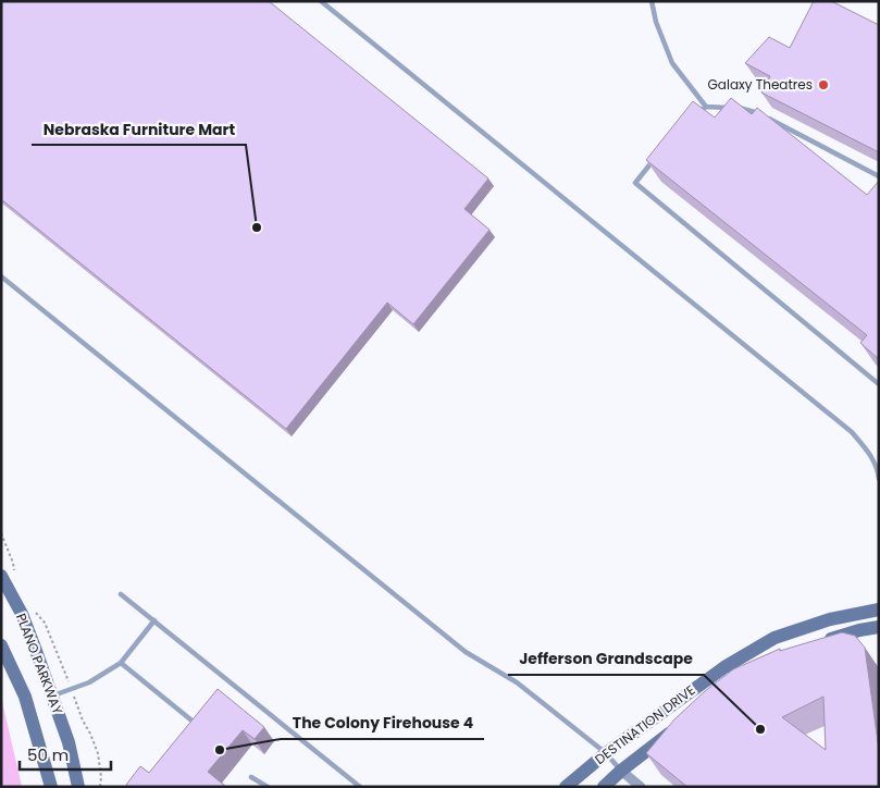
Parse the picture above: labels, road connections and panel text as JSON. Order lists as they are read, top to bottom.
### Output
{
  "streets": {
    "street": ["PLANO PARKWAY", "DESTINATION DRIVE"]
  },
  "places": [
    "Galaxy Theatres",
    "Nebraska Furniture Mart",
    "Jefferson Grandscape",
    "The Colony Firehouse 4"
  ],
  "scale_bar": "50 m"
}
